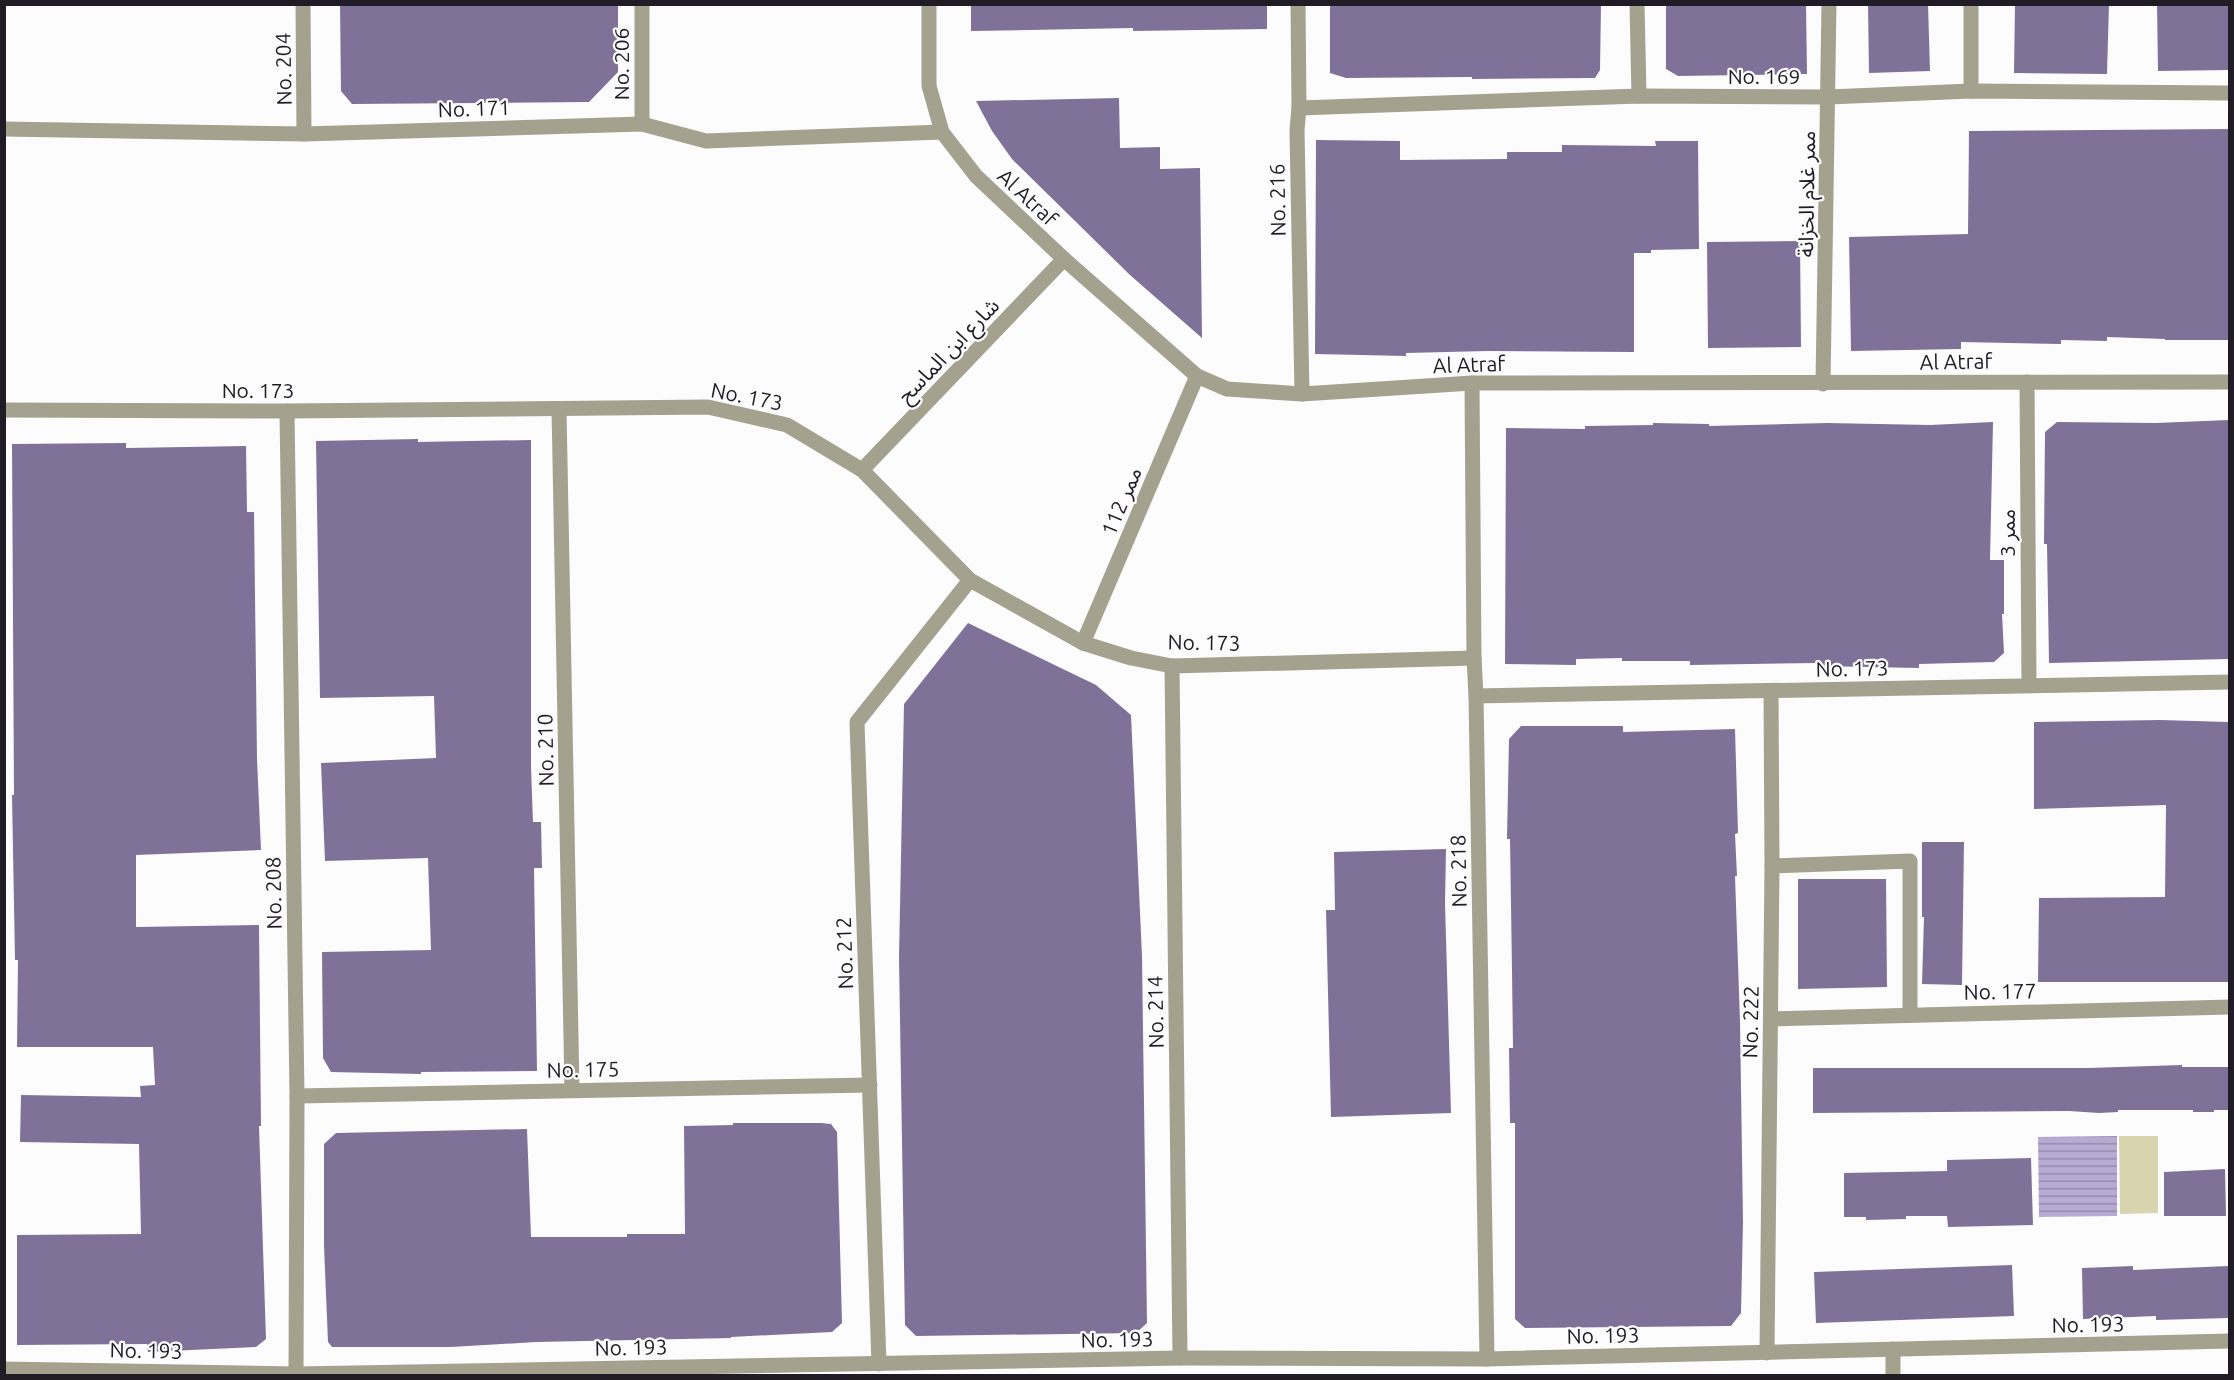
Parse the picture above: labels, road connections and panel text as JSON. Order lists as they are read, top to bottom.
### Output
{
  "streets": {
    "street": [
      "No. 206",
      "No. 204",
      "No. 169",
      "No. 171",
      "ممر غلام الخزانة",
      "Al Atraf",
      "No. 216",
      "شارع ابن الماسح",
      "No. 173",
      "ممر 112",
      "ممر 3",
      "No. 210",
      "No. 218",
      "No. 208",
      "No. 212",
      "No. 177",
      "No. 214",
      "No. 222",
      "No. 175",
      "No. 193"
    ]
  },
  "crossings": [
    ["No. 206", "No. 171"],
    ["No. 204", "No. 171"],
    ["No. 169", "ممر غلام الخزانة"],
    ["No. 169", "No. 216"],
    ["No. 171", "Al Atraf"],
    ["ممر غلام الخزانة", "Al Atraf"],
    ["Al Atraf", "No. 216"],
    ["Al Atraf", "شارع ابن الماسح"],
    ["Al Atraf", "ممر 112"],
    ["Al Atraf", "ممر 3"],
    ["Al Atraf", "No. 218"],
    ["شارع ابن الماسح", "No. 173"],
    ["No. 173", "ممر 112"],
    ["No. 173", "ممر 3"],
    ["No. 173", "No. 210"],
    ["No. 173", "No. 218"],
    ["No. 173", "No. 208"],
    ["No. 173", "No. 212"],
    ["No. 173", "No. 214"],
    ["No. 173", "No. 222"],
    ["No. 210", "No. 175"],
    ["No. 218", "No. 193"],
    ["No. 208", "No. 175"],
    ["No. 208", "No. 193"],
    ["No. 212", "No. 175"],
    ["No. 212", "No. 193"],
    ["No. 177", "No. 222"],
    ["No. 214", "No. 193"],
    ["No. 222", "No. 193"]
  ]
}
